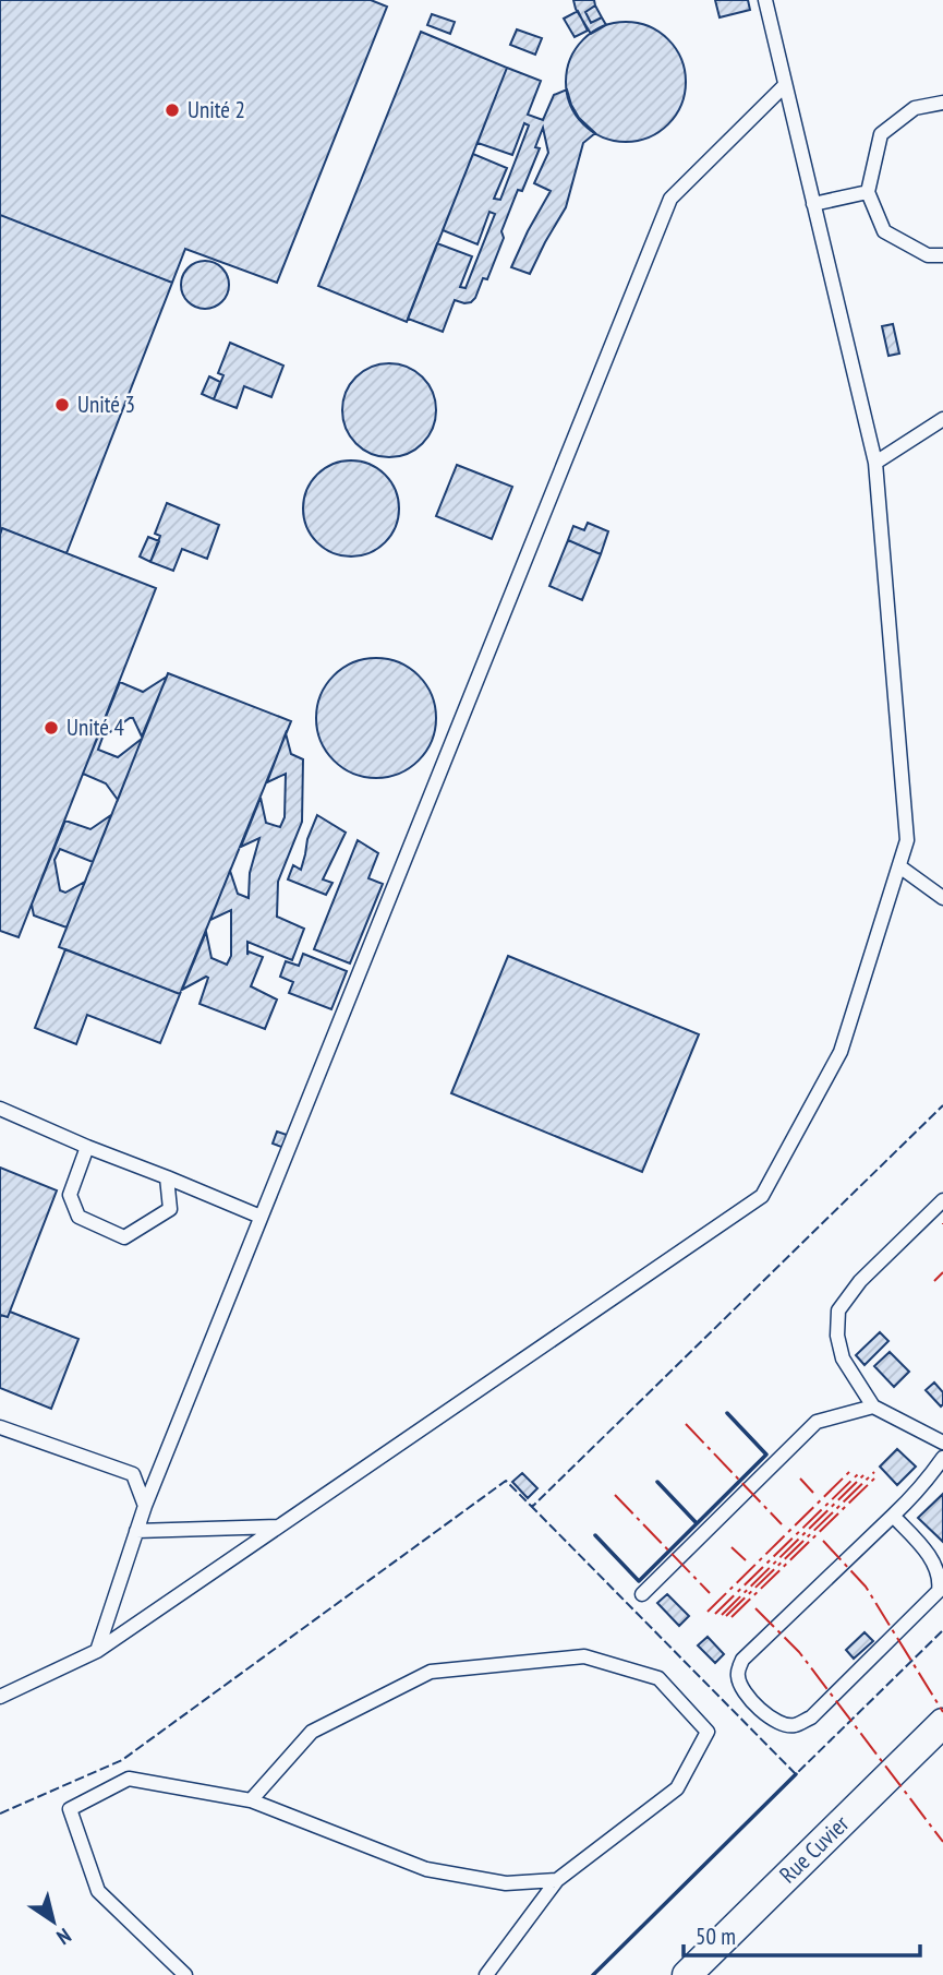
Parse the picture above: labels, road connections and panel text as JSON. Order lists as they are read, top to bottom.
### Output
{
  "streets": {
    "street": ["Rue Cuvier"]
  },
  "places": ["Unité 2", "Unité 3", "Unité 4"],
  "scale_bar": "50 m",
  "north": "bottom right"
}
